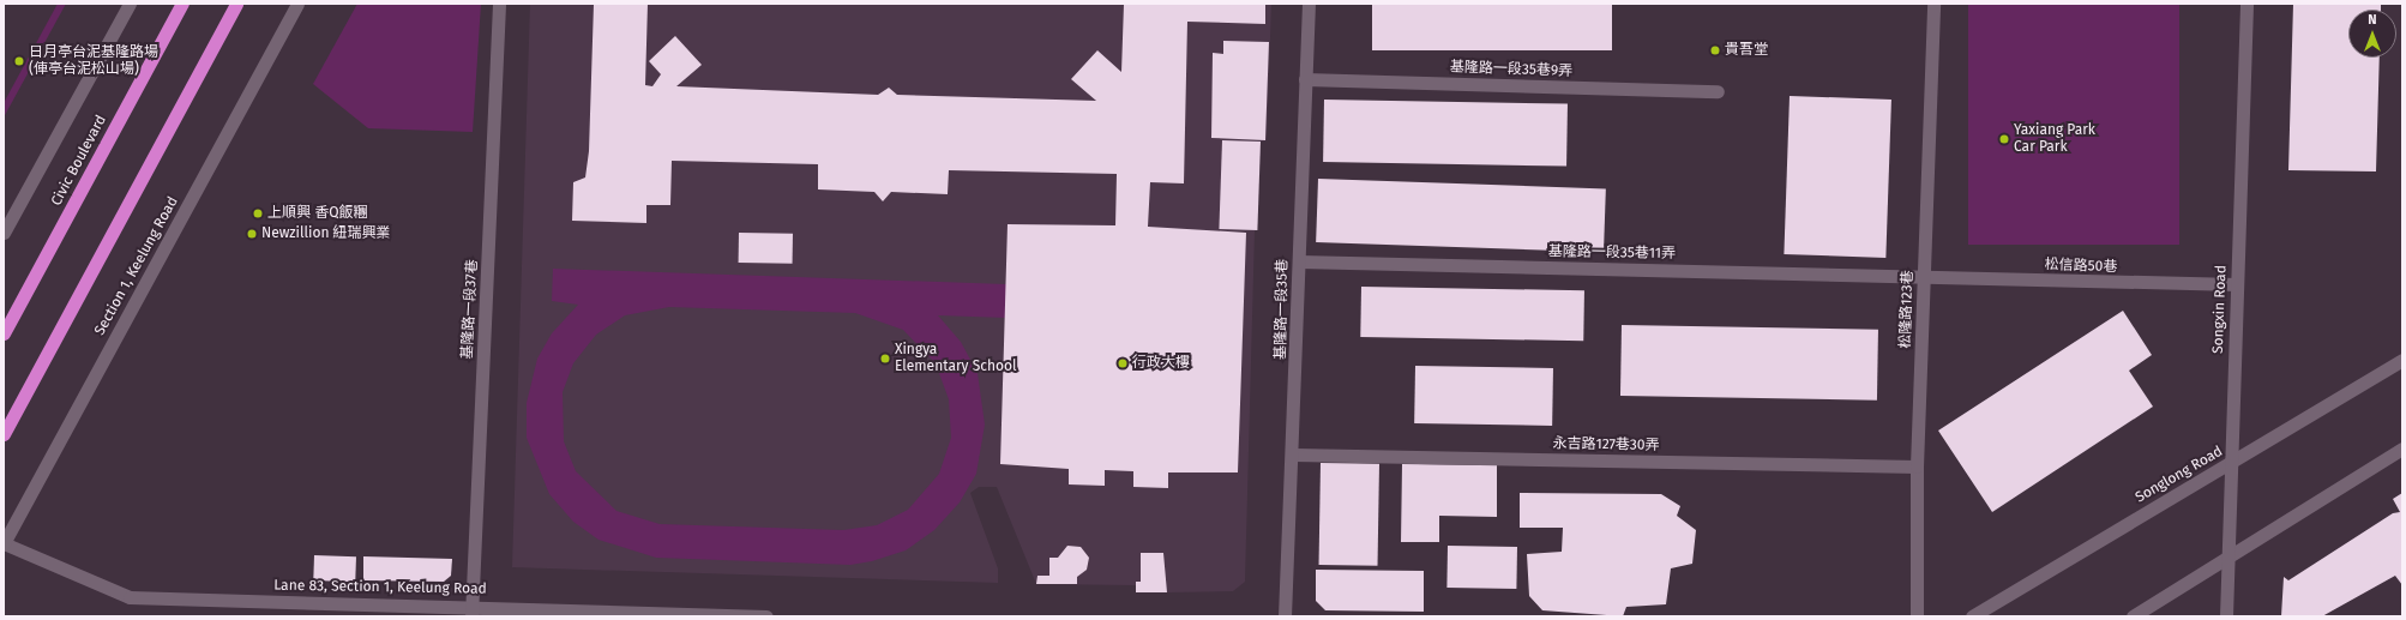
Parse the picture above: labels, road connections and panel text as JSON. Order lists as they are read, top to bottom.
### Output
{
  "streets": {
    "highway": ["Civic Boulevard"],
    "street": [
      "基隆路一段35巷9弄",
      "基隆路一段35巷11弄",
      "Section 1, Keelung Road",
      "松信路50巷",
      "基隆路一段37巷",
      "基隆路一段35巷",
      "松隆路123巷",
      "Songxin Road",
      "永吉路127巷30弄",
      "Songlong Road",
      "Lane 83, Section 1, Keelung Road"
    ]
  },
  "crossings": [
    ["基隆路一段35巷9弄", "基隆路一段35巷"],
    ["基隆路一段35巷11弄", "松信路50巷"],
    ["基隆路一段35巷11弄", "基隆路一段35巷"],
    ["基隆路一段35巷11弄", "松隆路123巷"],
    ["Section 1, Keelung Road", "Lane 83, Section 1, Keelung Road"],
    ["松信路50巷", "松隆路123巷"],
    ["松信路50巷", "Songxin Road"],
    ["基隆路一段37巷", "Lane 83, Section 1, Keelung Road"],
    ["基隆路一段35巷", "永吉路127巷30弄"],
    ["松隆路123巷", "永吉路127巷30弄"],
    ["Songxin Road", "Songlong Road"]
  ],
  "places": [
    "貴吾堂",
    "日月亭台泥基隆路場 (俥亭台泥松山場)",
    "Yaxiang Park Car Park",
    "上順興 香Q飯糰",
    "Newzillion 紐瑞興業",
    "Xingya Elementary School",
    "行政大樓"
  ],
  "north": "top"
}
